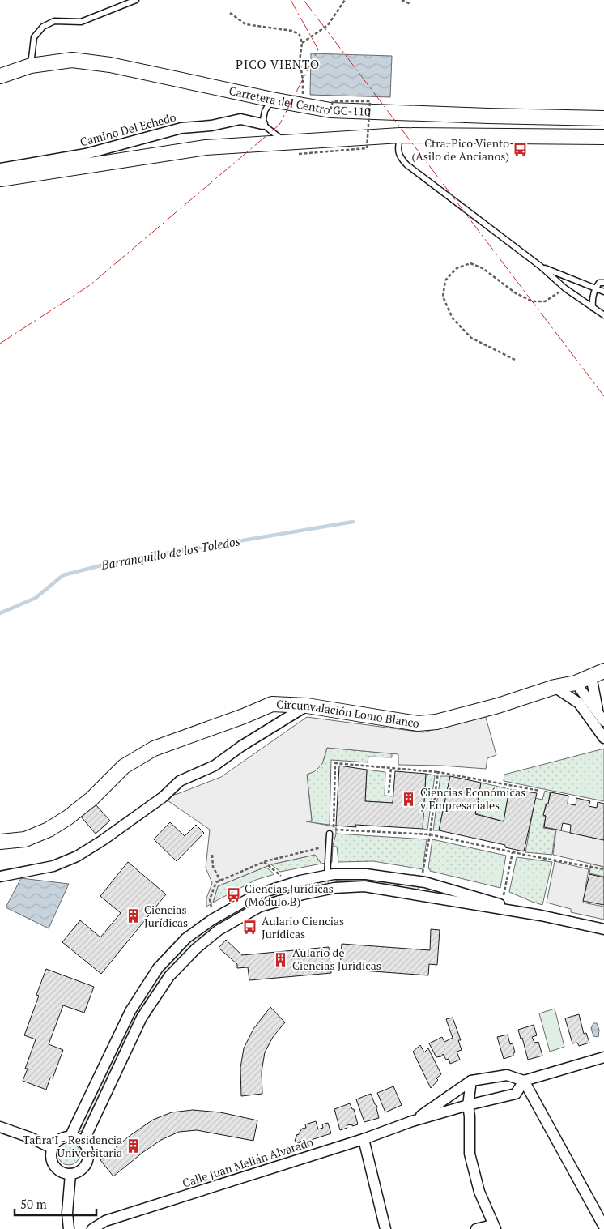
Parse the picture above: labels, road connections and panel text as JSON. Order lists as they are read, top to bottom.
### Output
{
  "streets": {
    "main road": ["Carretera del Centro GC-110", "Circunvalación Lomo Blanco"],
    "street": ["Camino Del Echedo", "Calle Juan Melián Alvarado"]
  },
  "districts": ["PICO VIENTO"],
  "water": ["Barranquillo de los Toledos"],
  "places": {
    "bus stop": ["Ctra. Pico Viento (Asilo de Ancianos)", "Ciencias Jurídicas (Módulo B)", "Aulario Ciencias Jurídicas"],
    "building": [
      "Ciencias Económicas y Empresariales",
      "Ciencias Jurídicas",
      "Aulario de Ciencias Jurídicas",
      "Tafira I - Residencia Universitaria"
    ]
  },
  "scale_bar": "50 m"
}
